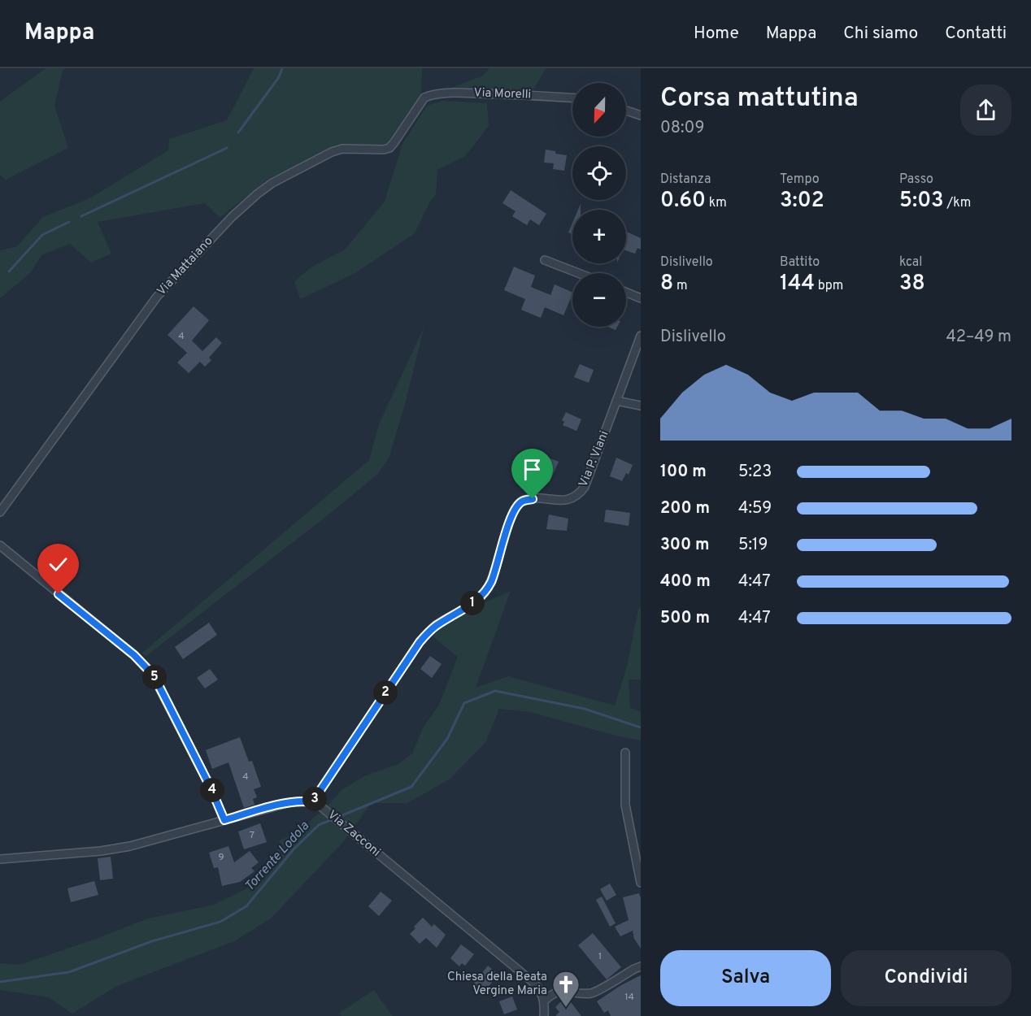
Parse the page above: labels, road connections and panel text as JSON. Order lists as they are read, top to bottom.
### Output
{
  "streets": {
    "street": [
      "Via Morelli",
      "Via Mattaiano",
      "Via P. Viani",
      "Via Zacconi"
    ]
  },
  "crossings": [
    ["Via Morelli", "Via Mattaiano"],
    ["Via P. Viani", "Via Zacconi"]
  ],
  "water": ["Torrente Lodola"],
  "places": {
    "church": ["Chiesa della Beata Vergine Maria"]
  },
  "house_numbers": [
    "4",
    "4",
    "7",
    "9",
    "1",
    "14"
  ],
  "north": "bottom",
  "page": {
    "header": "Mappa",
    "nav": [
      "Home",
      "Mappa",
      "Chi siamo",
      "Contatti"
    ],
    "heading": ["Corsa mattutina", "08:09"],
    "map_buttons": ["+", "−"],
    "stats": [
      ["Distanza", "0.60 km"],
      ["Tempo", "3:02"],
      ["Passo", "5:03 /km"],
      ["Dislivello", "8 m"],
      ["Battito", "144 bpm"],
      ["kcal", "38"]
    ],
    "chart": ["Dislivello", "42–49 m"],
    "list": [
      {
        "name": "100 m",
        "note": "5:23"
      },
      {
        "name": "200 m",
        "note": "4:59"
      },
      {
        "name": "300 m",
        "note": "5:19"
      },
      {
        "name": "400 m",
        "note": "4:47"
      },
      {
        "name": "500 m",
        "note": "4:47"
      }
    ],
    "pins": [
      "1",
      "5",
      "2",
      "4",
      "3"
    ],
    "buttons": ["Salva", "Condividi"]
  }
}
